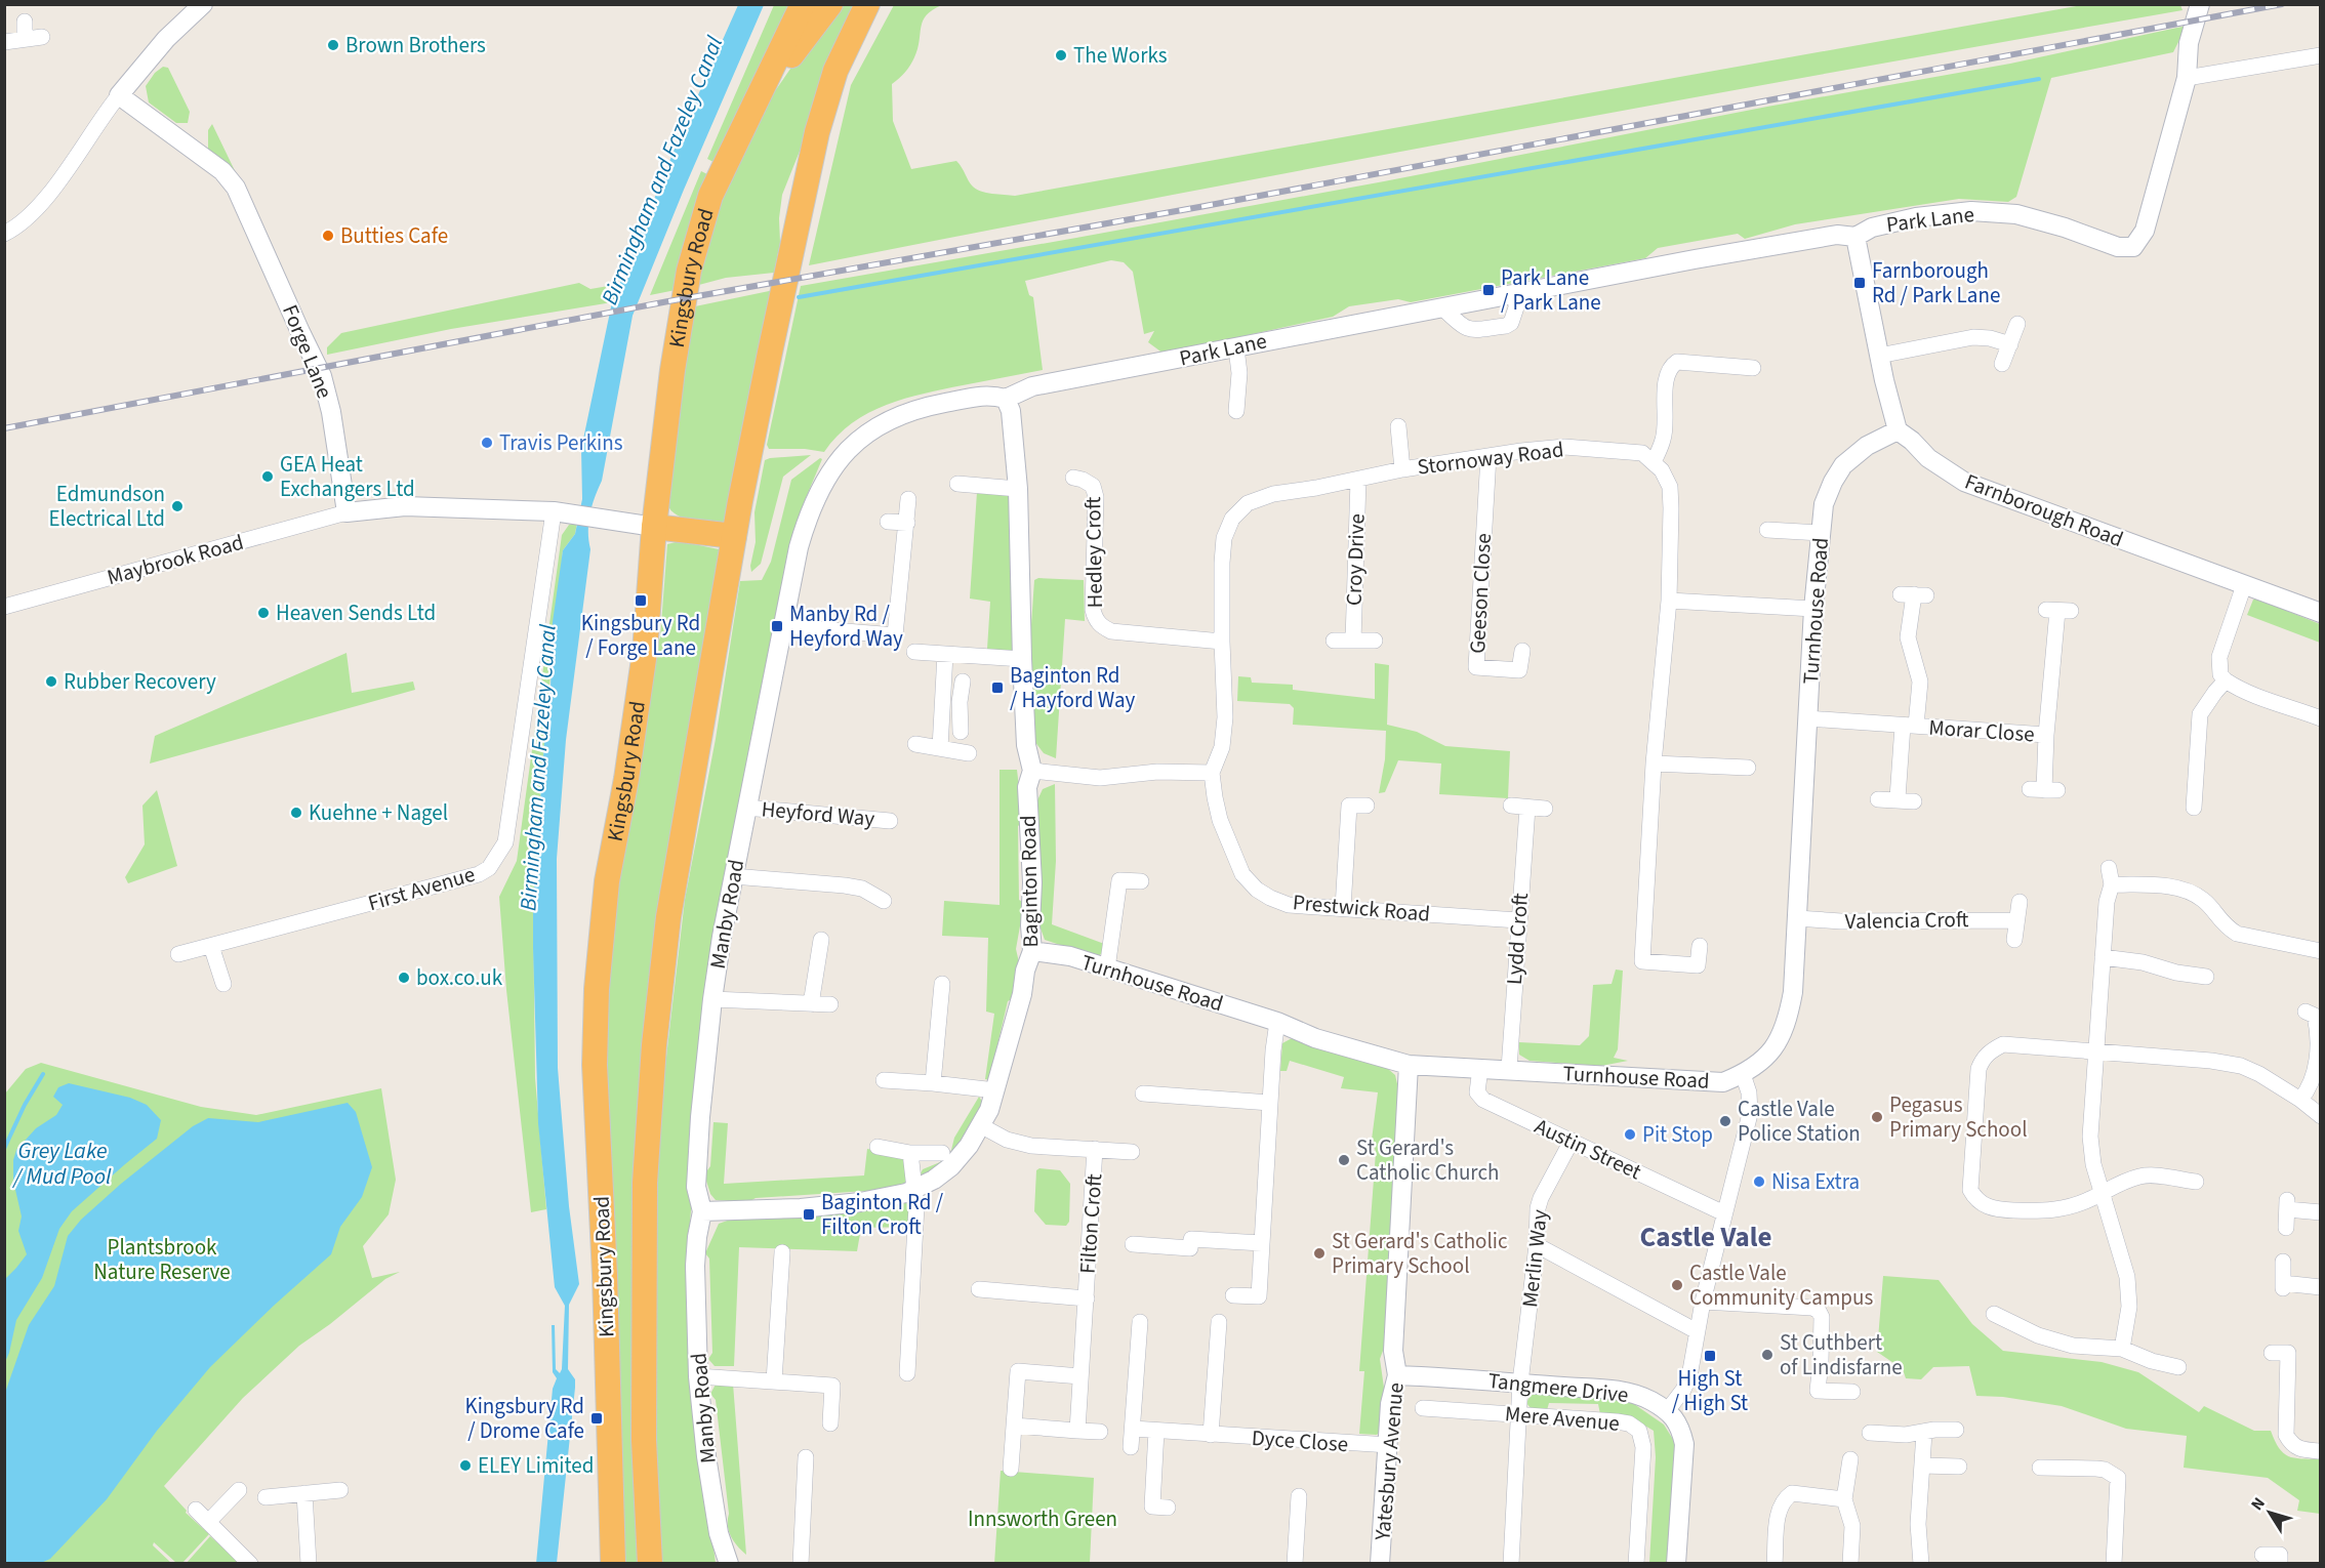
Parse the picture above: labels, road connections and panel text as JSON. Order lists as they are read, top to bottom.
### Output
{
  "streets": {
    "highway": ["Kingsbury Road"],
    "street": [
      "Park Lane",
      "Forge Lane",
      "Stornoway Road",
      "Farnborough Road",
      "Hedley Croft",
      "Maybrook Road",
      "Croy Drive",
      "Geeson Close",
      "Turnhouse Road",
      "Morar Close",
      "Heyford Way",
      "Baginton Road",
      "First Avenue",
      "Prestwick Road",
      "Manby Road",
      "Valencia Croft",
      "Lydd Croft",
      "Austin Street",
      "Filton Croft",
      "Merlin Way",
      "Tangmere Drive",
      "Mere Avenue",
      "Dyce Close",
      "Yatesbury Avenue"
    ]
  },
  "crossings": [
    ["Park Lane", "Baginton Road"],
    ["Park Lane", "Manby Road"],
    ["Forge Lane", "Maybrook Road"],
    ["Stornoway Road", "Hedley Croft"],
    ["Stornoway Road", "Croy Drive"],
    ["Stornoway Road", "Geeson Close"],
    ["Stornoway Road", "Prestwick Road"],
    ["Farnborough Road", "Turnhouse Road"],
    ["Turnhouse Road", "Morar Close"],
    ["Turnhouse Road", "Baginton Road"],
    ["Turnhouse Road", "Valencia Croft"],
    ["Turnhouse Road", "Lydd Croft"],
    ["Turnhouse Road", "Austin Street"],
    ["Turnhouse Road", "Yatesbury Avenue"],
    ["Heyford Way", "Manby Road"],
    ["Baginton Road", "Manby Road"],
    ["Baginton Road", "Filton Croft"],
    ["Prestwick Road", "Lydd Croft"],
    ["Austin Street", "Merlin Way"],
    ["Merlin Way", "Tangmere Drive"],
    ["Merlin Way", "Mere Avenue"],
    ["Tangmere Drive", "Yatesbury Avenue"],
    ["Dyce Close", "Yatesbury Avenue"]
  ],
  "districts": ["Castle Vale"],
  "water": ["Birmingham and Fazeley Canal", "Grey Lake / Mud Pool"],
  "parks": ["Plantsbrook Nature Reserve", "Innsworth Green"],
  "places": {
    "other": [
      "Brown Brothers",
      "The Works",
      "Butties Cafe",
      "Travis Perkins",
      "GEA Heat Exchangers Ltd",
      "Edmundson Electrical Ltd",
      "Heaven Sends Ltd",
      "Rubber Recovery",
      "Kuehne + Nagel",
      "box.co.uk",
      "Pegasus Primary School",
      "Castle Vale Police Station",
      "Pit Stop",
      "St Gerard's Catholic Church",
      "Nisa Extra",
      "St Gerard's Catholic Primary School",
      "Castle Vale Community Campus",
      "St Cuthbert of Lindisfarne",
      "ELEY Limited"
    ],
    "transit": [
      "Farnborough Rd / Park Lane",
      "Park Lane / Park Lane",
      "Kingsbury Rd / Forge Lane",
      "Manby Rd / Heyford Way",
      "Baginton Rd / Hayford Way",
      "Baginton Rd / Filton Croft",
      "High St / High St",
      "Kingsbury Rd / Drome Cafe"
    ]
  },
  "north": "top left"
}
